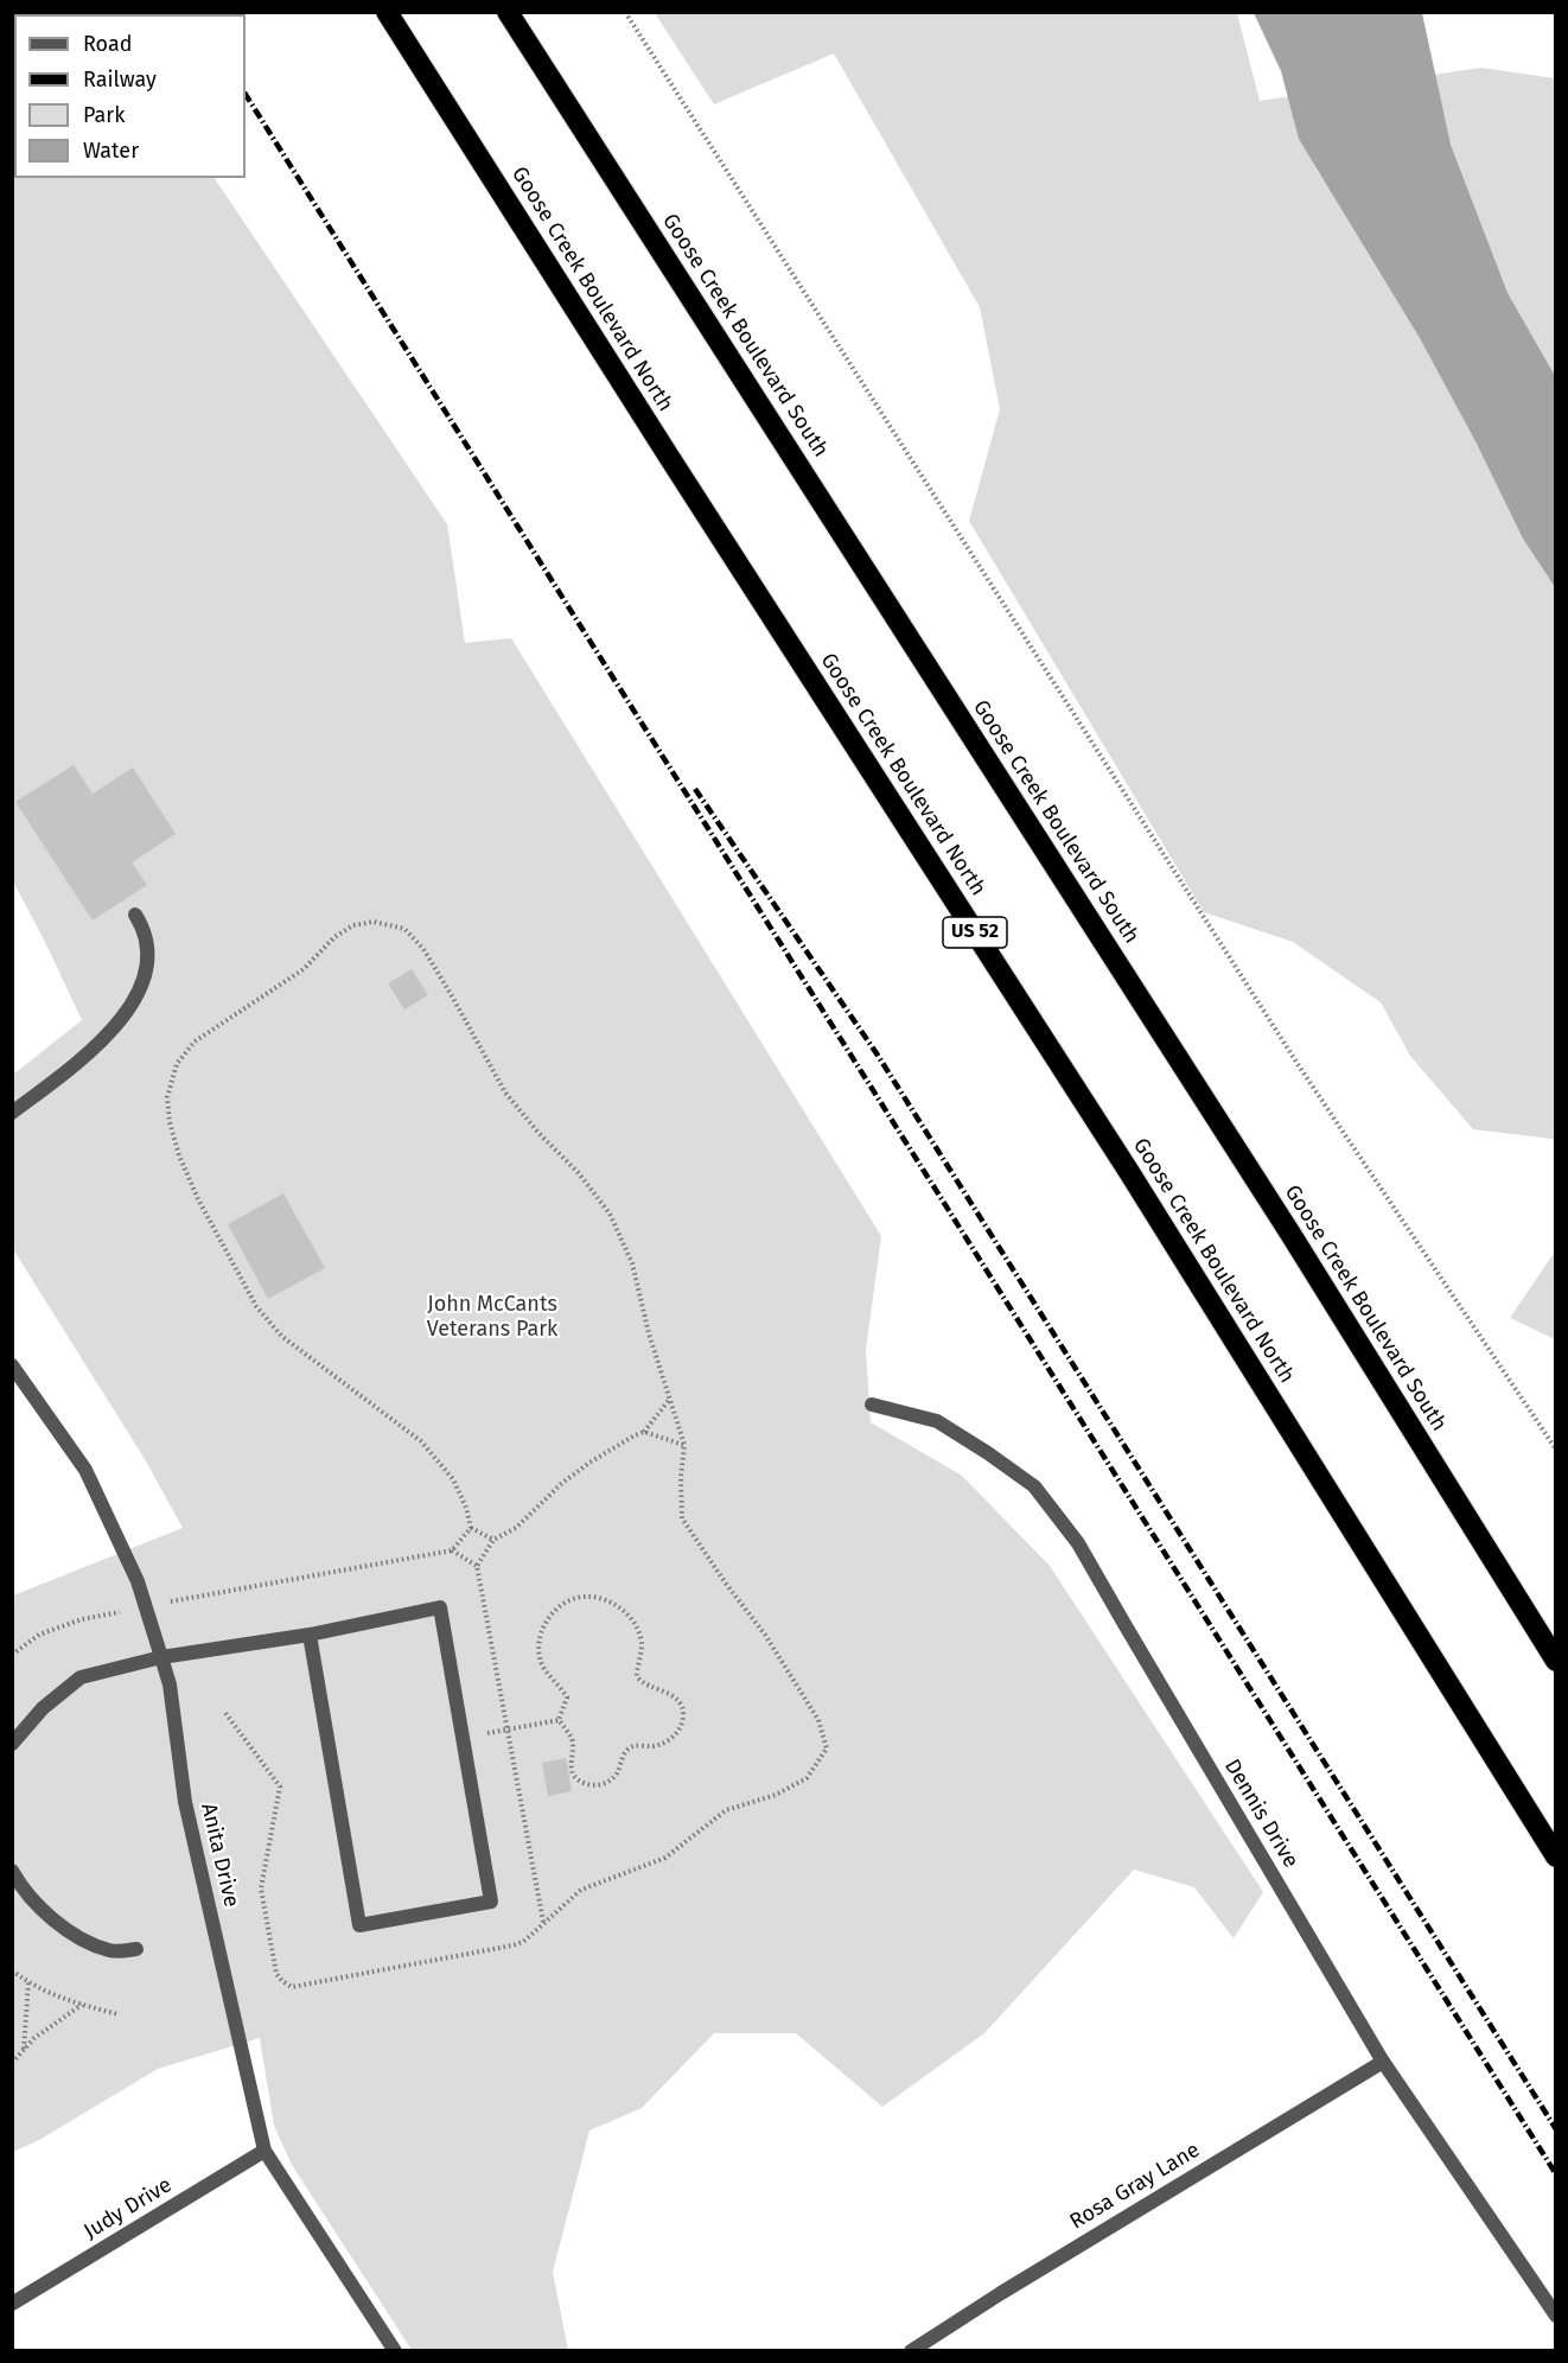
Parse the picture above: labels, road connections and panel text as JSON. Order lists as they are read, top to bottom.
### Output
{
  "streets": {
    "highway": ["Goose Creek Boulevard North", "Goose Creek Boulevard South", "US 52"],
    "street": [
      "Dennis Drive",
      "Anita Drive",
      "Rosa Gray Lane",
      "Judy Drive"
    ]
  },
  "crossings": [
    ["Dennis Drive", "Rosa Gray Lane"],
    ["Anita Drive", "Judy Drive"]
  ],
  "parks": ["John McCants Veterans Park"],
  "legend": [
    "Road",
    "Railway",
    "Park",
    "Water"
  ]
}
